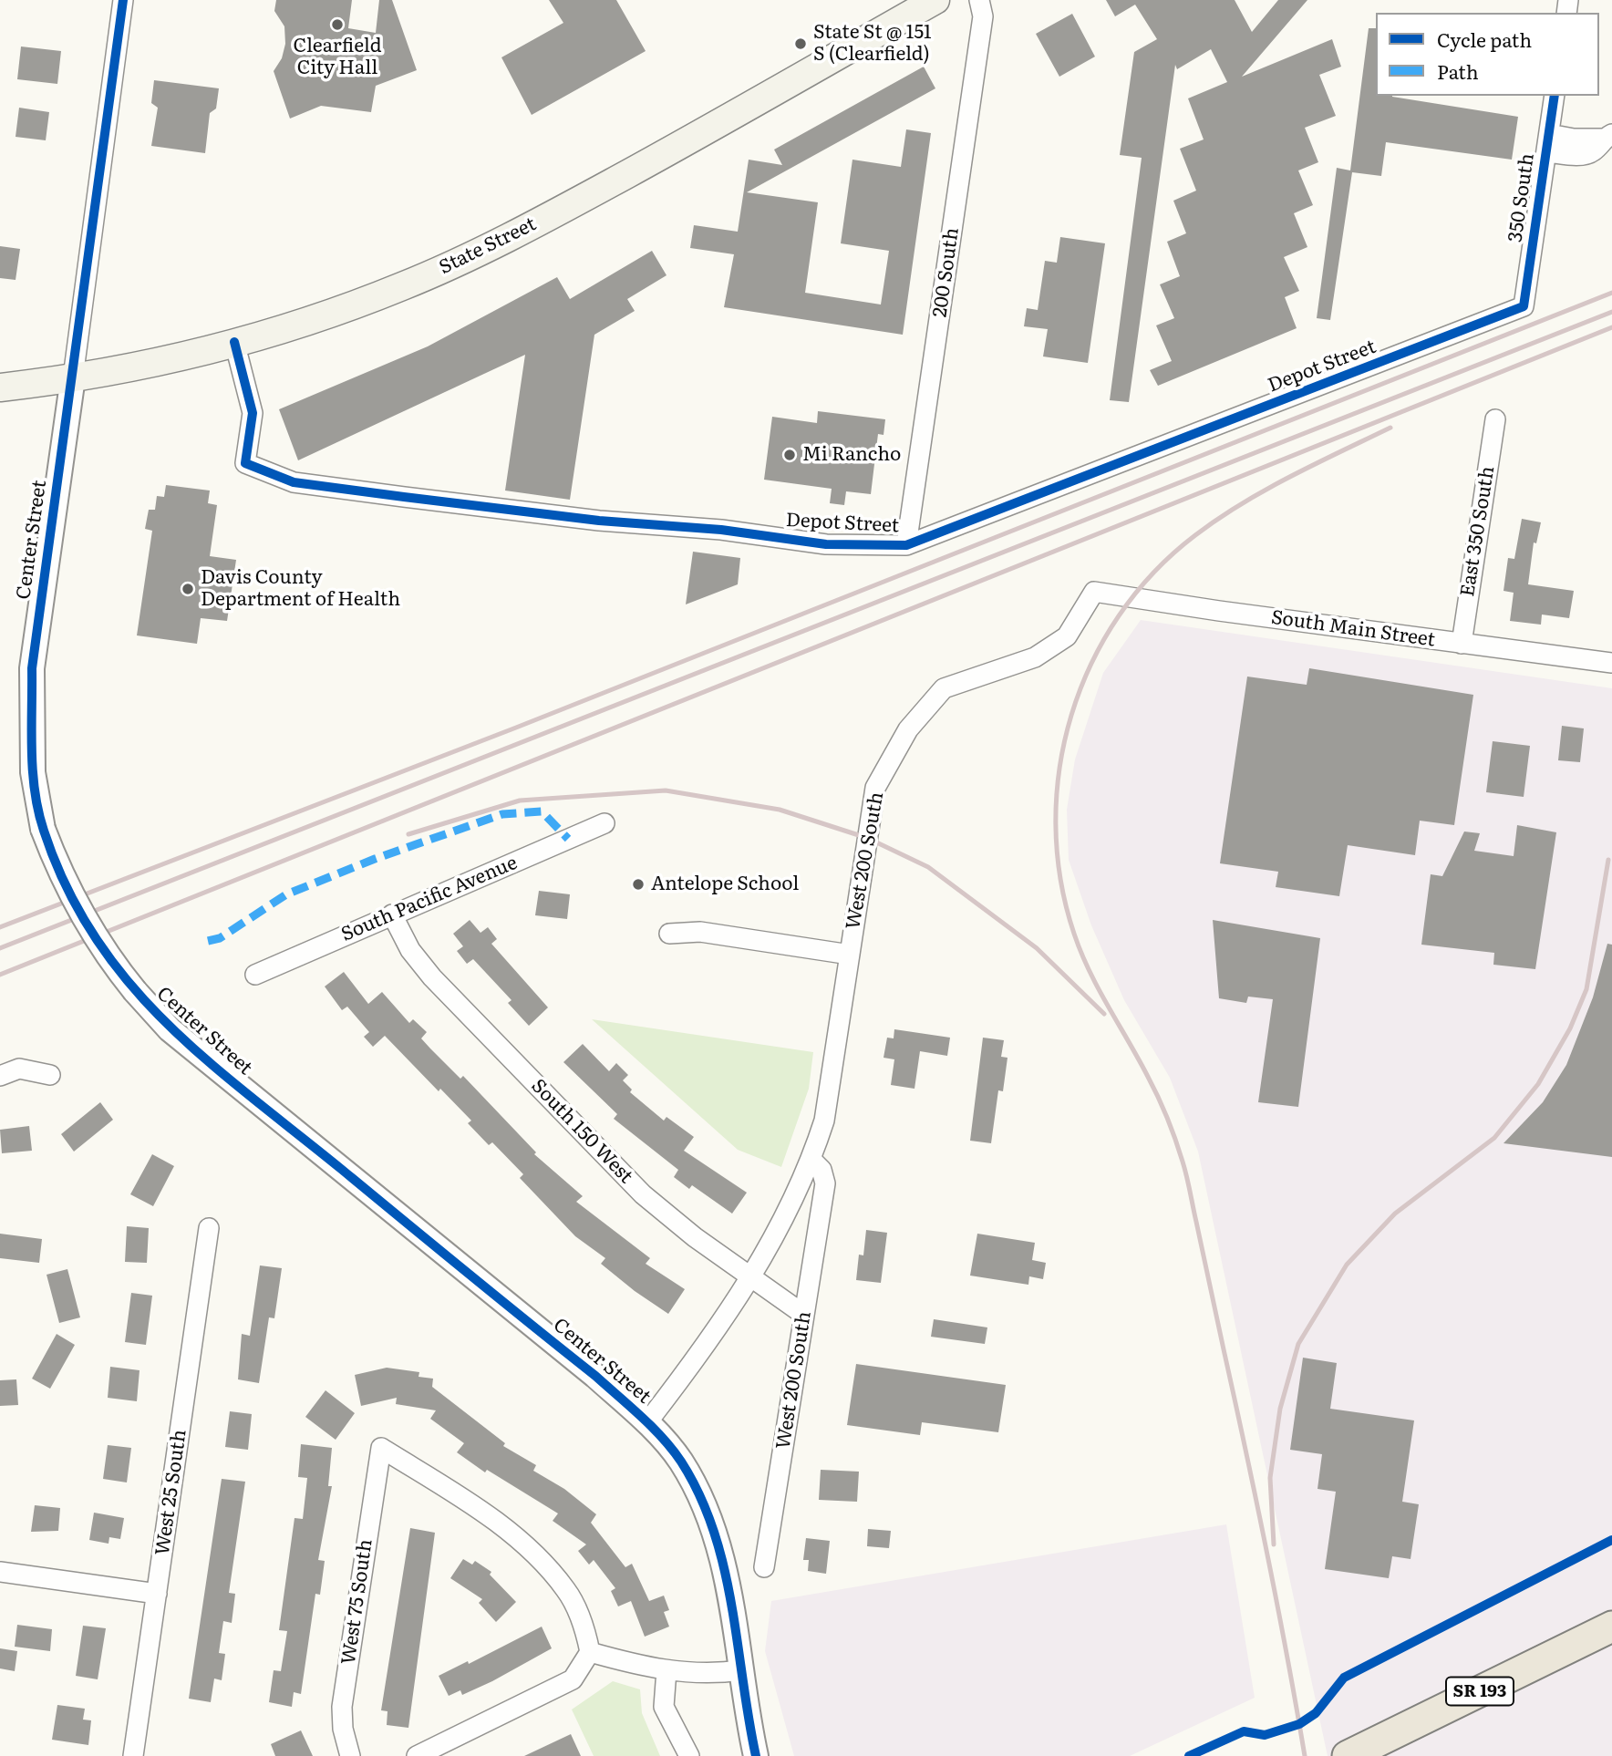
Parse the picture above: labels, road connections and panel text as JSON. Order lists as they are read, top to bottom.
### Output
{
  "streets": {
    "main road": ["State Street", "SR 193"],
    "street": [
      "350 South",
      "200 South",
      "Depot Street",
      "East 350 South",
      "Center Street",
      "South Main Street",
      "West 200 South",
      "South Pacific Avenue",
      "South 150 West",
      "West 25 South",
      "West 75 South"
    ]
  },
  "crossings": [
    ["350 South", "Depot Street"],
    ["State Street", "Depot Street"],
    ["State Street", "Center Street"],
    ["200 South", "Depot Street"],
    ["East 350 South", "South Main Street"],
    ["Center Street", "West 200 South"],
    ["South Main Street", "West 200 South"],
    ["West 200 South", "South 150 West"],
    ["South Pacific Avenue", "South 150 West"]
  ],
  "places": [
    "Clearfield City Hall",
    "State St @ 151 S (Clearfield)",
    "Mi Rancho",
    "Davis County Department of Health",
    "Antelope School"
  ],
  "legend": ["Cycle path", "Path"]
}
